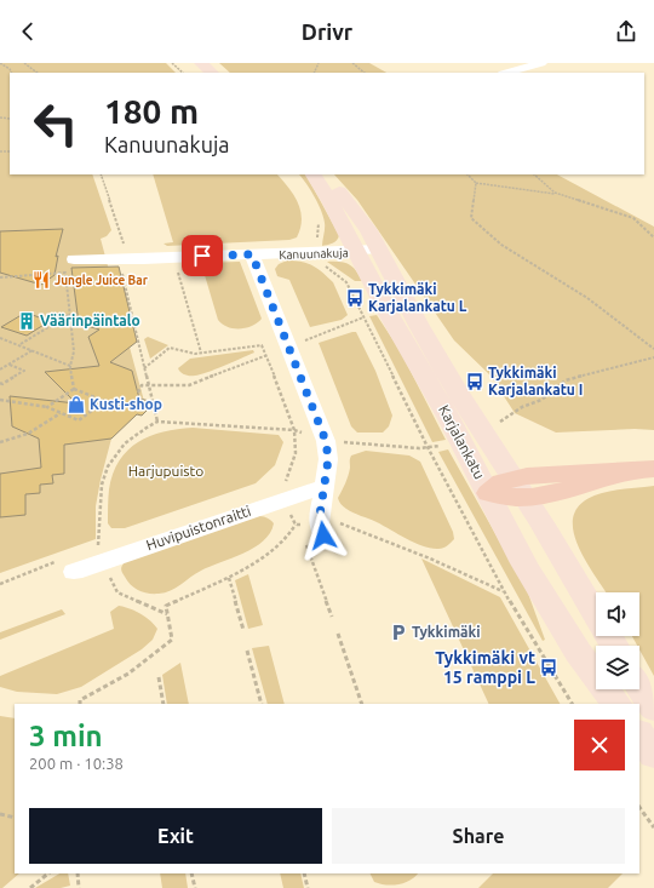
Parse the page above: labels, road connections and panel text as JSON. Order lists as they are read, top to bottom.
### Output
{
  "streets": {
    "main road": ["Karjalankatu"],
    "street": ["Kanuunakuja", "Huvipuistonraitti"]
  },
  "crossings": [
    ["Kanuunakuja", "Karjalankatu"]
  ],
  "parks": ["Harjupuisto"],
  "places": {
    "restaurant": ["Jungle Juice Bar"],
    "bus stop": ["Tykkimäki Karjalankatu L", "Tykkimäki Karjalankatu I", "Tykkimäki vt 15 ramppi L"],
    "building": ["Väärinpäintalo"],
    "shop": ["Kusti-shop"],
    "parking": ["Tykkimäki"]
  },
  "page": {
    "header": "Drivr",
    "turn": ["180 m", "Kanuunakuja"],
    "heading": ["3 min", "200 m · 10:38"],
    "buttons": ["Exit", "Share"]
  }
}
